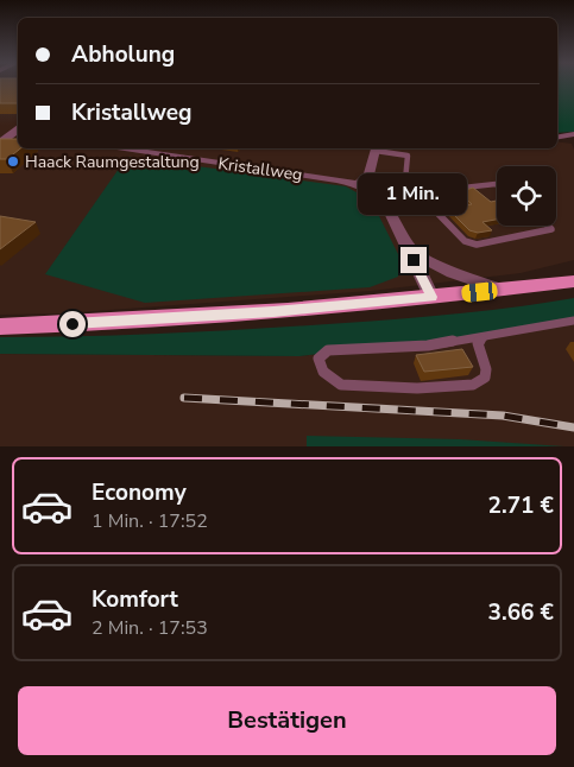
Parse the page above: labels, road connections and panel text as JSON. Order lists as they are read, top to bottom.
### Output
{
  "streets": {
    "street": ["Kristallweg"]
  },
  "places": ["Haack Raumgestaltung"],
  "page": {
    "banner": ["Abholung", "Kristallweg"],
    "bubble": "1 Min.",
    "list": [
      {
        "name": "Economy",
        "note": "1 Min. · 17:52",
        "value": "2.71 €"
      },
      {
        "name": "Komfort",
        "note": "2 Min. · 17:53",
        "value": "3.66 €"
      }
    ],
    "buttons": "Bestätigen"
  }
}
